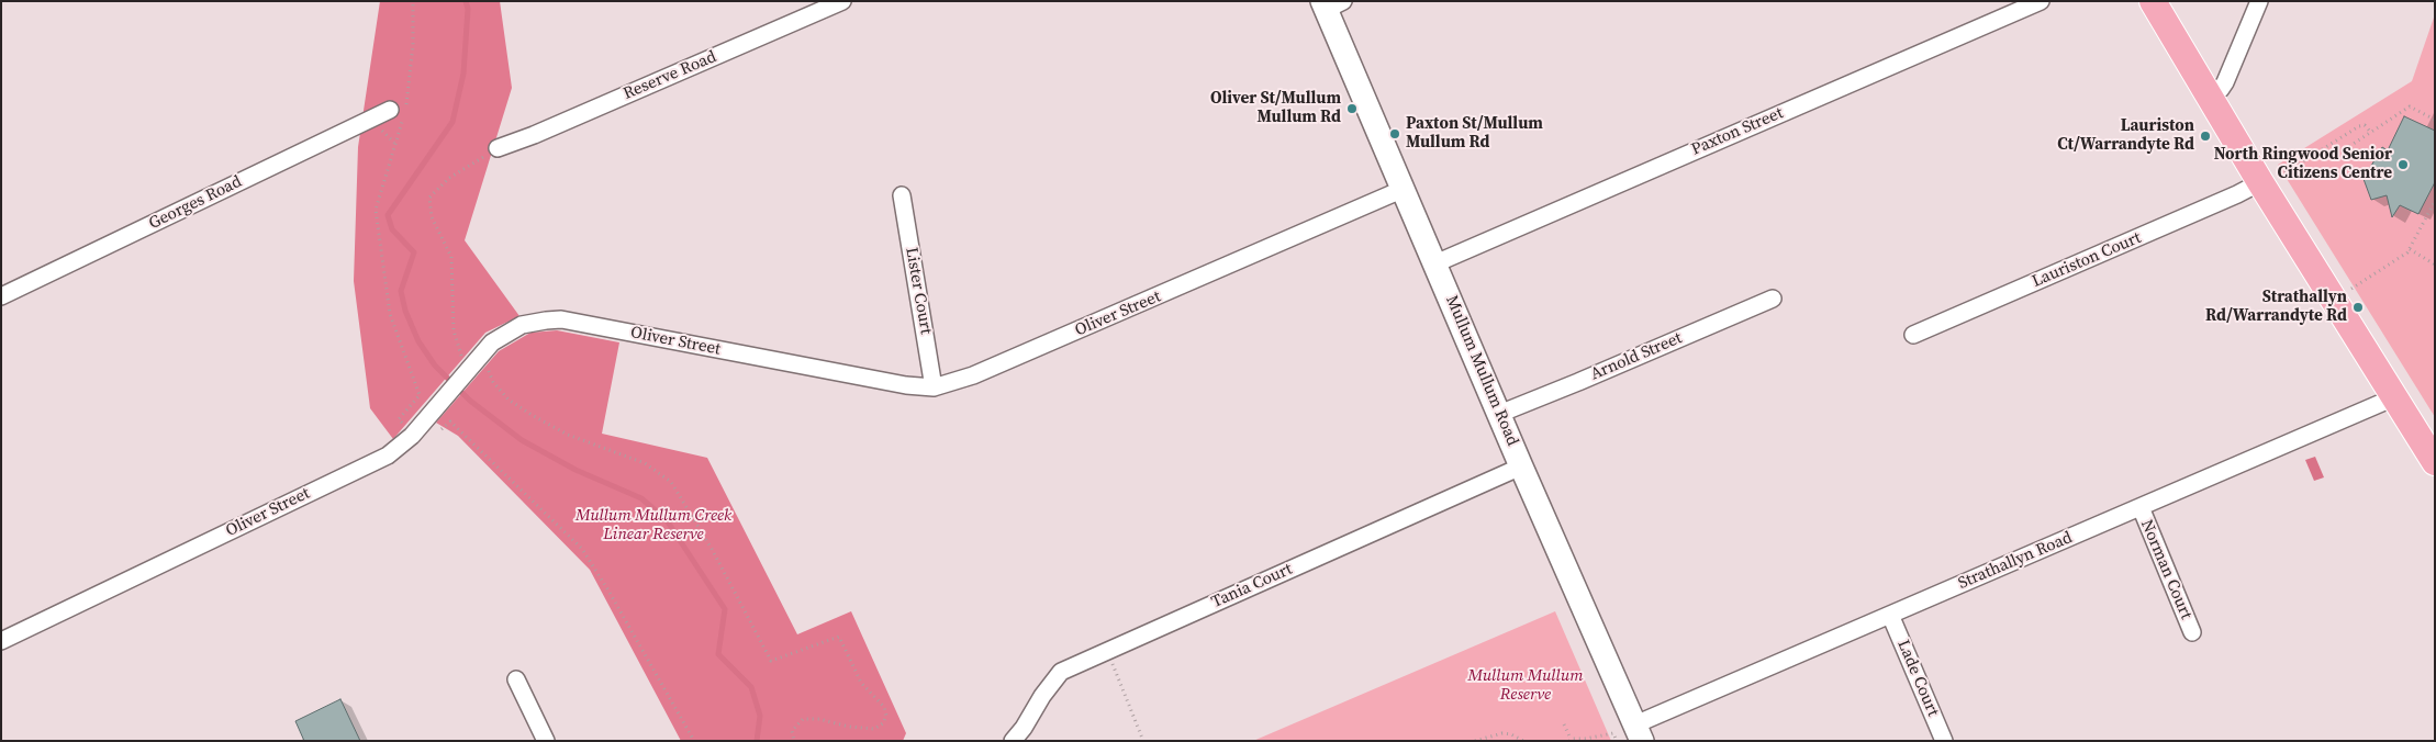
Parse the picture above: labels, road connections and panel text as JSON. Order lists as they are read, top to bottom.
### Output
{
  "streets": {
    "street": [
      "Reserve Road",
      "Paxton Street",
      "Georges Road",
      "Lauriston Court",
      "Lister Court",
      "Oliver Street",
      "Arnold Street",
      "Mullum Mullum Road",
      "Strathallyn Road",
      "Norman Court",
      "Tania Court",
      "Lade Court"
    ]
  },
  "crossings": [
    ["Paxton Street", "Mullum Mullum Road"],
    ["Lister Court", "Oliver Street"],
    ["Oliver Street", "Mullum Mullum Road"],
    ["Arnold Street", "Mullum Mullum Road"],
    ["Mullum Mullum Road", "Strathallyn Road"],
    ["Mullum Mullum Road", "Tania Court"],
    ["Strathallyn Road", "Norman Court"],
    ["Strathallyn Road", "Lade Court"]
  ],
  "parks": ["Mullum Mullum Creek Linear Reserve", "Mullum Mullum Reserve"],
  "places": [
    "Oliver St/Mullum Mullum Rd",
    "Paxton St/Mullum Mullum Rd",
    "Lauriston Ct/Warrandyte Rd",
    "North Ringwood Senior Citizens Centre",
    "Strathallyn Rd/Warrandyte Rd"
  ]
}
